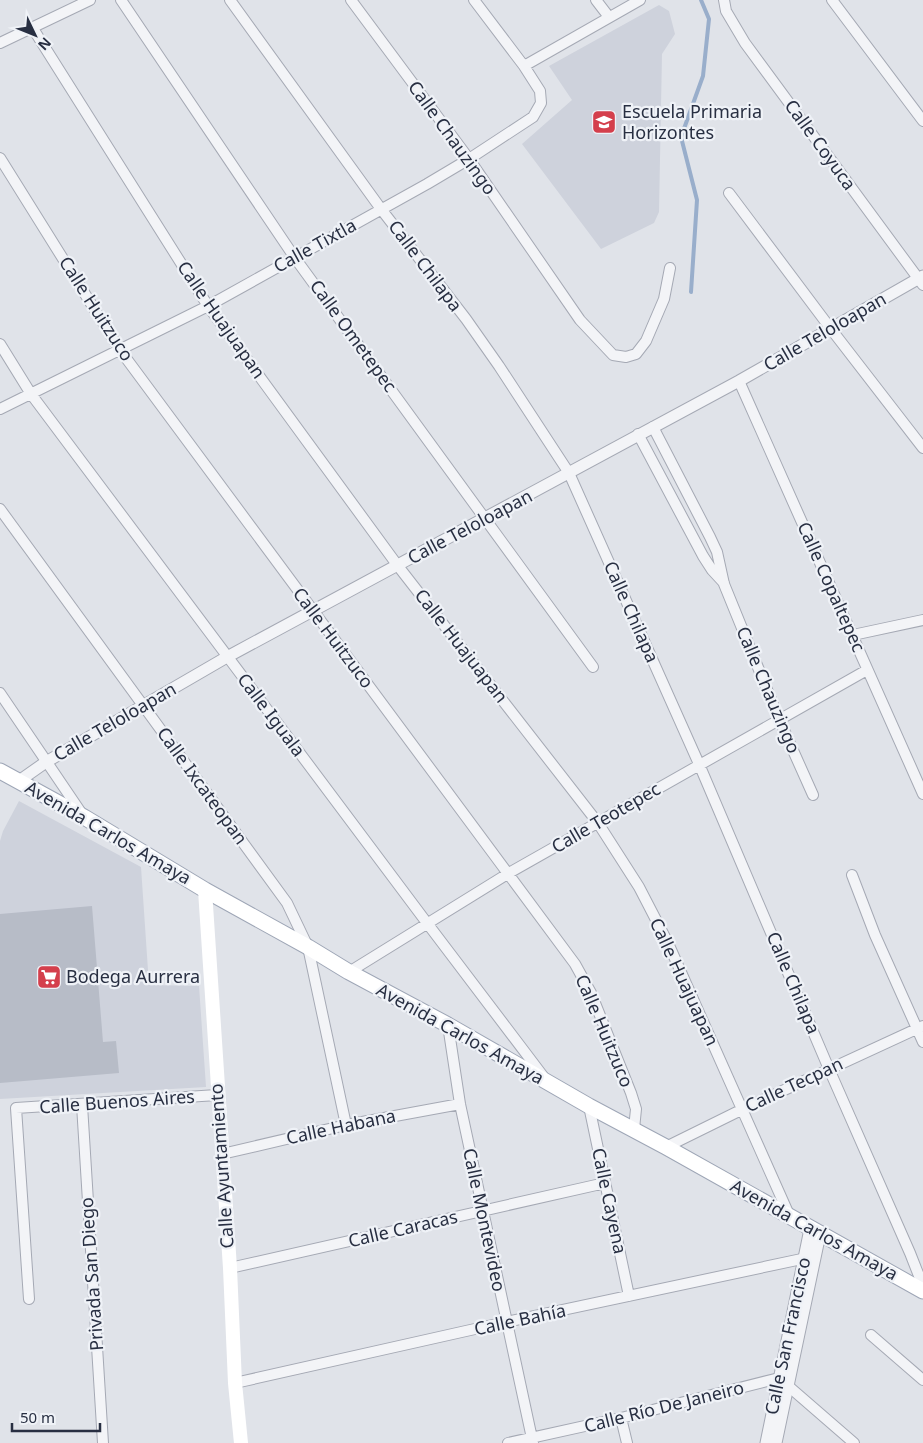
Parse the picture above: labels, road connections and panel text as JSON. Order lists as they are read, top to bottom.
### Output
{
  "streets": {
    "main road": ["Avenida Carlos Amaya", "Calle Ayuntamiento"],
    "street": [
      "Calle Chauzingo",
      "Calle Coyuca",
      "Calle Tixtla",
      "Calle Chilapa",
      "Calle Huitzuco",
      "Calle Huajuapan",
      "Calle Teloloapan",
      "Calle Ometepec",
      "Calle Copaltepec",
      "Calle Iguala",
      "Calle Ixcateopan",
      "Calle Teotepec",
      "Calle Tecpan",
      "Calle Buenos Aires",
      "Calle Habana",
      "Calle Cayena",
      "Calle Montevideo",
      "Calle Caracas",
      "Privada San Diego",
      "Calle Bahía",
      "Calle San Francisco",
      "Calle Río De Janeiro"
    ]
  },
  "crossings": [
    ["Calle Chauzingo", "Calle Tixtla"],
    ["Calle Chauzingo", "Calle Teloloapan"],
    ["Calle Chauzingo", "Calle Teotepec"],
    ["Calle Coyuca", "Calle Teloloapan"],
    ["Calle Tixtla", "Calle Chilapa"],
    ["Calle Tixtla", "Calle Huitzuco"],
    ["Calle Tixtla", "Calle Huajuapan"],
    ["Calle Tixtla", "Calle Ometepec"],
    ["Calle Tixtla", "Calle Iguala"],
    ["Calle Chilapa", "Calle Teloloapan"],
    ["Calle Chilapa", "Calle Teotepec"],
    ["Calle Chilapa", "Calle Tecpan"],
    ["Calle Huitzuco", "Calle Teloloapan"],
    ["Calle Huitzuco", "Calle Teotepec"],
    ["Calle Huitzuco", "Avenida Carlos Amaya"],
    ["Calle Huajuapan", "Calle Teloloapan"],
    ["Calle Huajuapan", "Calle Teotepec"],
    ["Calle Huajuapan", "Avenida Carlos Amaya"],
    ["Calle Huajuapan", "Calle Tecpan"],
    ["Calle Teloloapan", "Calle Ometepec"],
    ["Calle Teloloapan", "Calle Copaltepec"],
    ["Calle Teloloapan", "Calle Iguala"],
    ["Calle Teloloapan", "Calle Ixcateopan"],
    ["Calle Teloloapan", "Avenida Carlos Amaya"],
    ["Calle Copaltepec", "Calle Teotepec"],
    ["Calle Iguala", "Calle Teotepec"],
    ["Calle Iguala", "Avenida Carlos Amaya"],
    ["Calle Ixcateopan", "Avenida Carlos Amaya"],
    ["Calle Ixcateopan", "Calle Habana"],
    ["Calle Teotepec", "Avenida Carlos Amaya"],
    ["Avenida Carlos Amaya", "Calle Tecpan"],
    ["Avenida Carlos Amaya", "Calle Ayuntamiento"],
    ["Avenida Carlos Amaya", "Calle Cayena"],
    ["Avenida Carlos Amaya", "Calle Montevideo"],
    ["Avenida Carlos Amaya", "Calle San Francisco"],
    ["Calle Buenos Aires", "Calle Ayuntamiento"],
    ["Calle Buenos Aires", "Privada San Diego"],
    ["Calle Habana", "Calle Ayuntamiento"],
    ["Calle Habana", "Calle Montevideo"],
    ["Calle Ayuntamiento", "Calle Caracas"],
    ["Calle Ayuntamiento", "Calle Bahía"],
    ["Calle Cayena", "Calle Caracas"],
    ["Calle Cayena", "Calle Bahía"],
    ["Calle Montevideo", "Calle Caracas"],
    ["Calle Montevideo", "Calle Bahía"],
    ["Calle Montevideo", "Calle Río De Janeiro"],
    ["Calle Bahía", "Calle San Francisco"],
    ["Calle San Francisco", "Calle Río De Janeiro"]
  ],
  "places": {
    "school or university": ["Escuela Primaria Horizontes"],
    "supermarket": ["Bodega Aurrera"]
  },
  "scale_bar": "50 m",
  "north": "bottom right"
}
